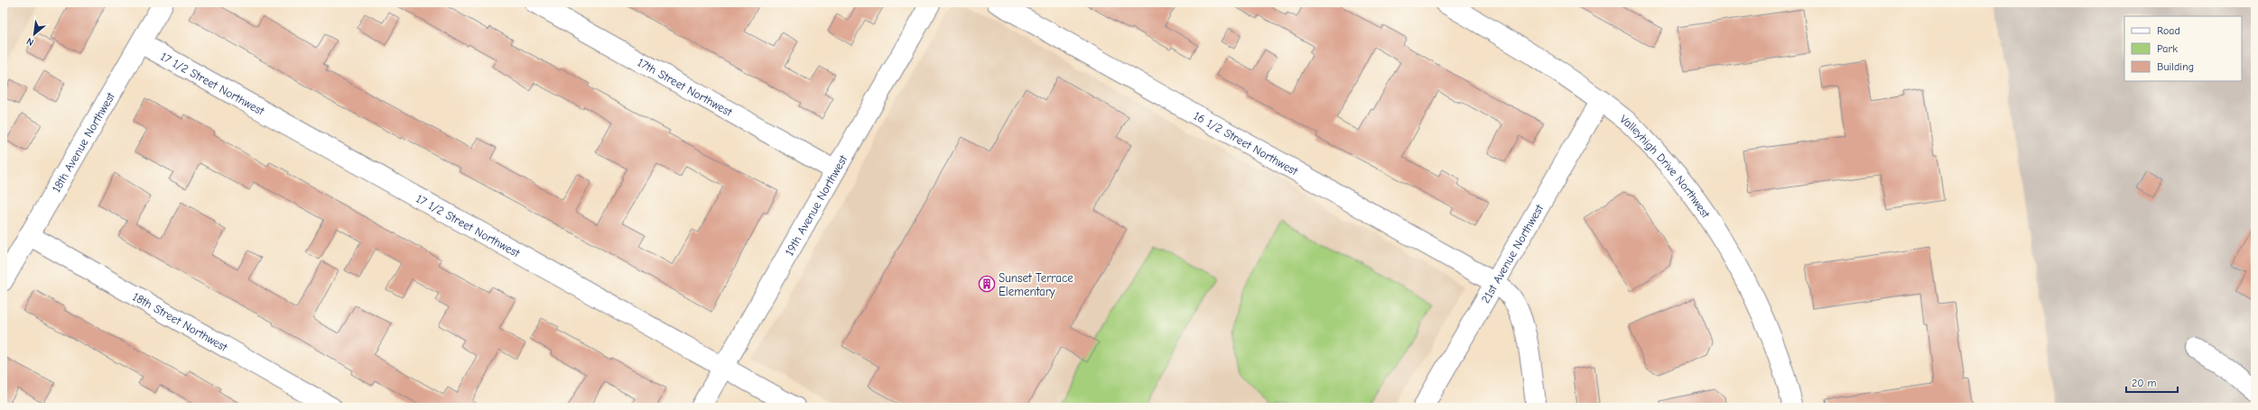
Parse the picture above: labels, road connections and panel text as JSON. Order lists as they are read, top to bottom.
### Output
{
  "streets": {
    "street": [
      "17 1/2 Street Northwest",
      "17th Street Northwest",
      "18th Avenue Northwest",
      "16 1/2 Street Northwest",
      "Valleyhigh Drive Northwest",
      "19th Avenue Northwest",
      "21st Avenue Northwest",
      "18th Street Northwest"
    ]
  },
  "crossings": [
    ["17 1/2 Street Northwest", "18th Avenue Northwest"],
    ["17 1/2 Street Northwest", "19th Avenue Northwest"],
    ["17th Street Northwest", "19th Avenue Northwest"],
    ["18th Avenue Northwest", "18th Street Northwest"],
    ["16 1/2 Street Northwest", "21st Avenue Northwest"],
    ["Valleyhigh Drive Northwest", "21st Avenue Northwest"]
  ],
  "places": {
    "building": ["Sunset Terrace Elementary"]
  },
  "legend": ["Road", "Park", "Building"],
  "scale_bar": "20 m",
  "north": "bottom left"
}
